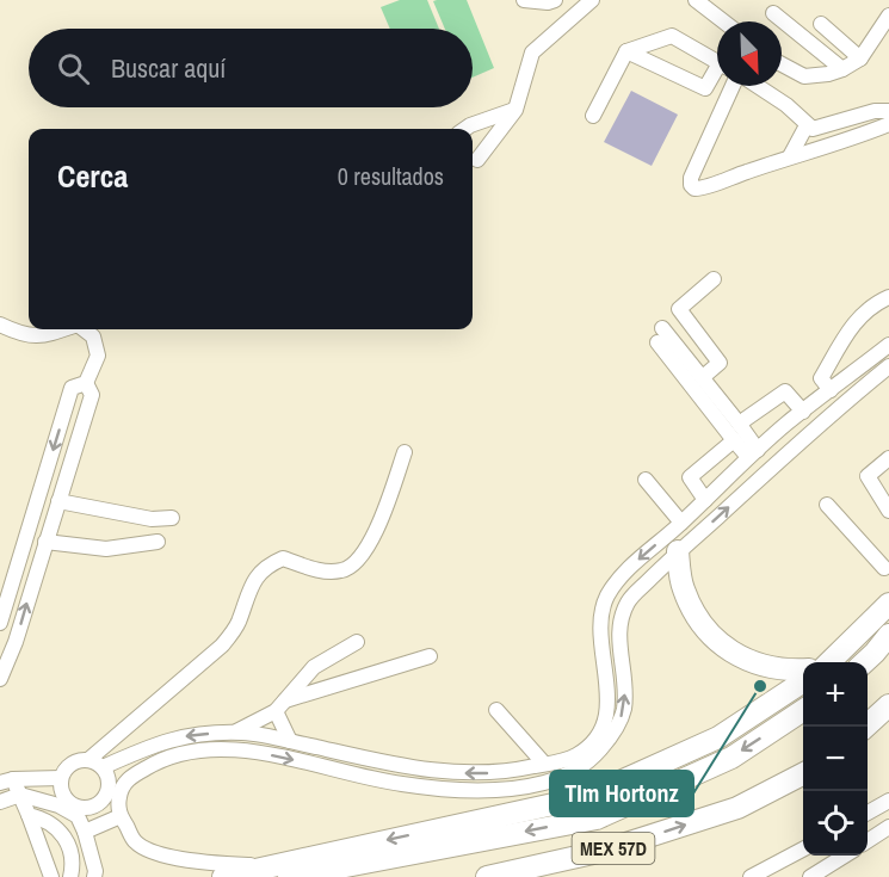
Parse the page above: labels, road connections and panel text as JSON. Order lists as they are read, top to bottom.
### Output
{
  "streets": {
    "highway": ["MEX 57D"]
  },
  "places": ["TIm Hortonz"],
  "north": "bottom right",
  "page": {
    "search": "Buscar aquí",
    "heading": ["Cerca", "0 resultados"],
    "map_buttons": ["+", "−"]
  }
}
